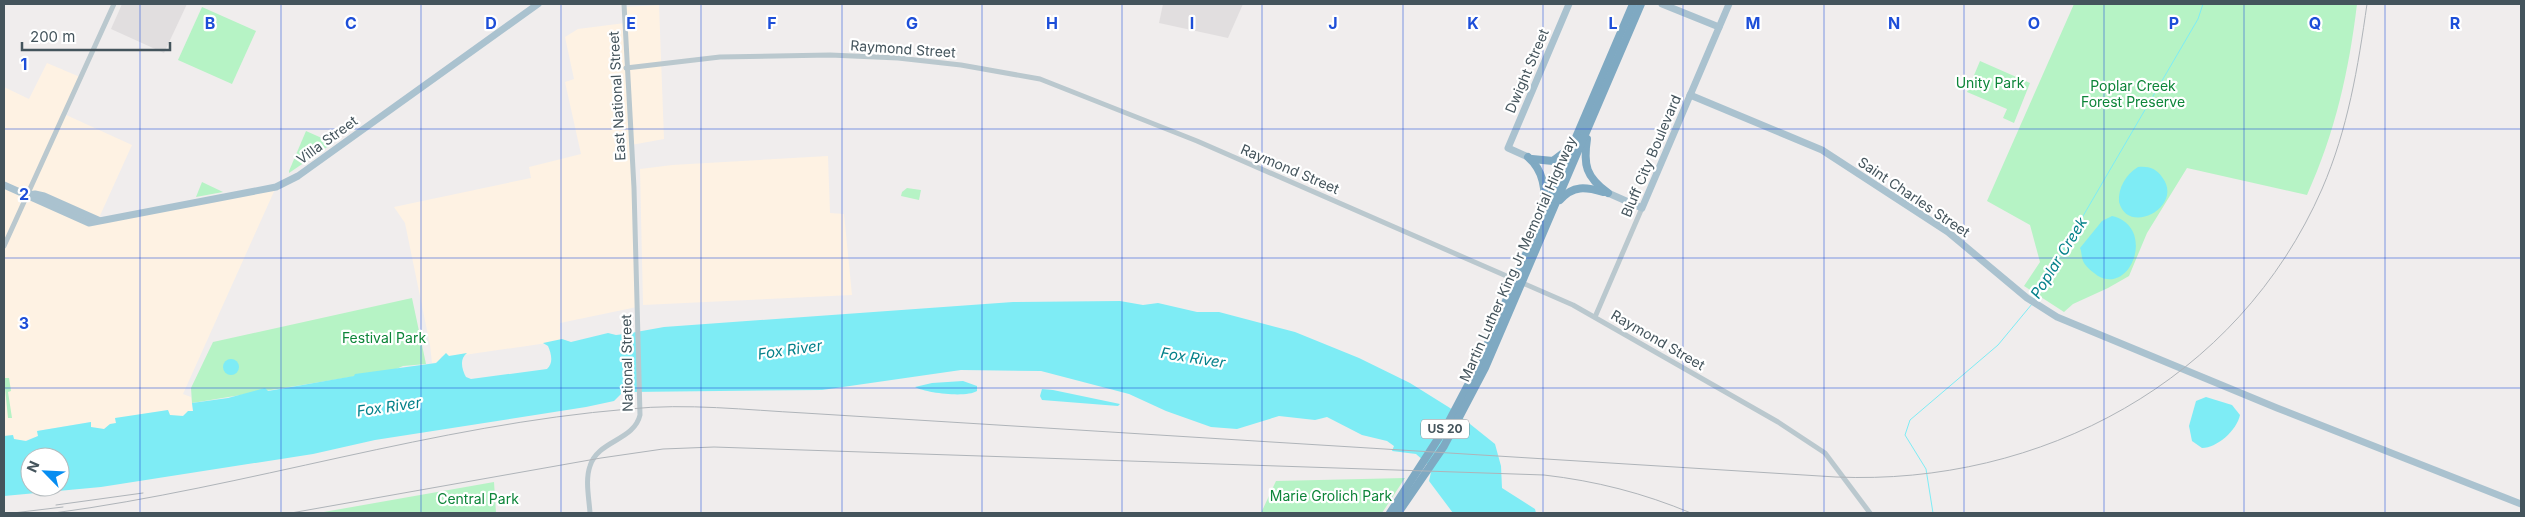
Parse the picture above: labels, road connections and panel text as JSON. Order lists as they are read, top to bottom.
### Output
{
  "streets": {
    "highway": ["Martin Luther King Jr Memorial Highway", "US 20"],
    "main road": [
      "Dwight Street",
      "Villa Street",
      "Bluff City Boulevard",
      "Saint Charles Street"
    ],
    "street": ["Raymond Street", "East National Street", "National Street"]
  },
  "crossings": [
    ["Raymond Street", "East National Street"],
    ["Raymond Street", "Bluff City Boulevard"],
    ["East National Street", "National Street"],
    ["Bluff City Boulevard", "Saint Charles Street"]
  ],
  "water": ["Poplar Creek", "Fox River"],
  "parks": [
    "Unity Park",
    "Poplar Creek Forest Preserve",
    "Festival Park",
    "Marie Grolich Park",
    "Central Park"
  ],
  "scale_bar": "200 m",
  "north": "top left",
  "grid": {
    "columns": [
      "B",
      "C",
      "D",
      "E",
      "F",
      "G",
      "H",
      "I",
      "J",
      "K",
      "L",
      "M",
      "N",
      "O",
      "P",
      "Q",
      "R"
    ],
    "rows": ["1", "2", "3"]
  }
}
